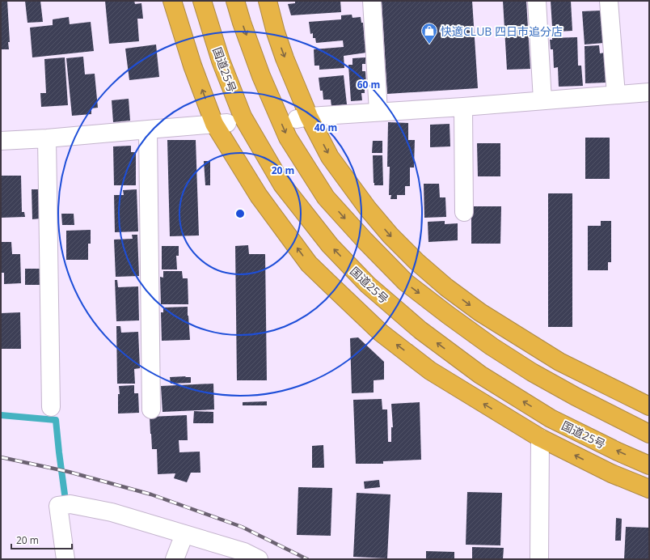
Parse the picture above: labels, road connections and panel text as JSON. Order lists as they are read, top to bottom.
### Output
{
  "streets": {
    "highway": ["国道25号"]
  },
  "places": {
    "shop": ["快適CLUB 四日市追分店"]
  },
  "scale_bar": "20 m",
  "rings": ["60 m", "40 m", "20 m"]
}
